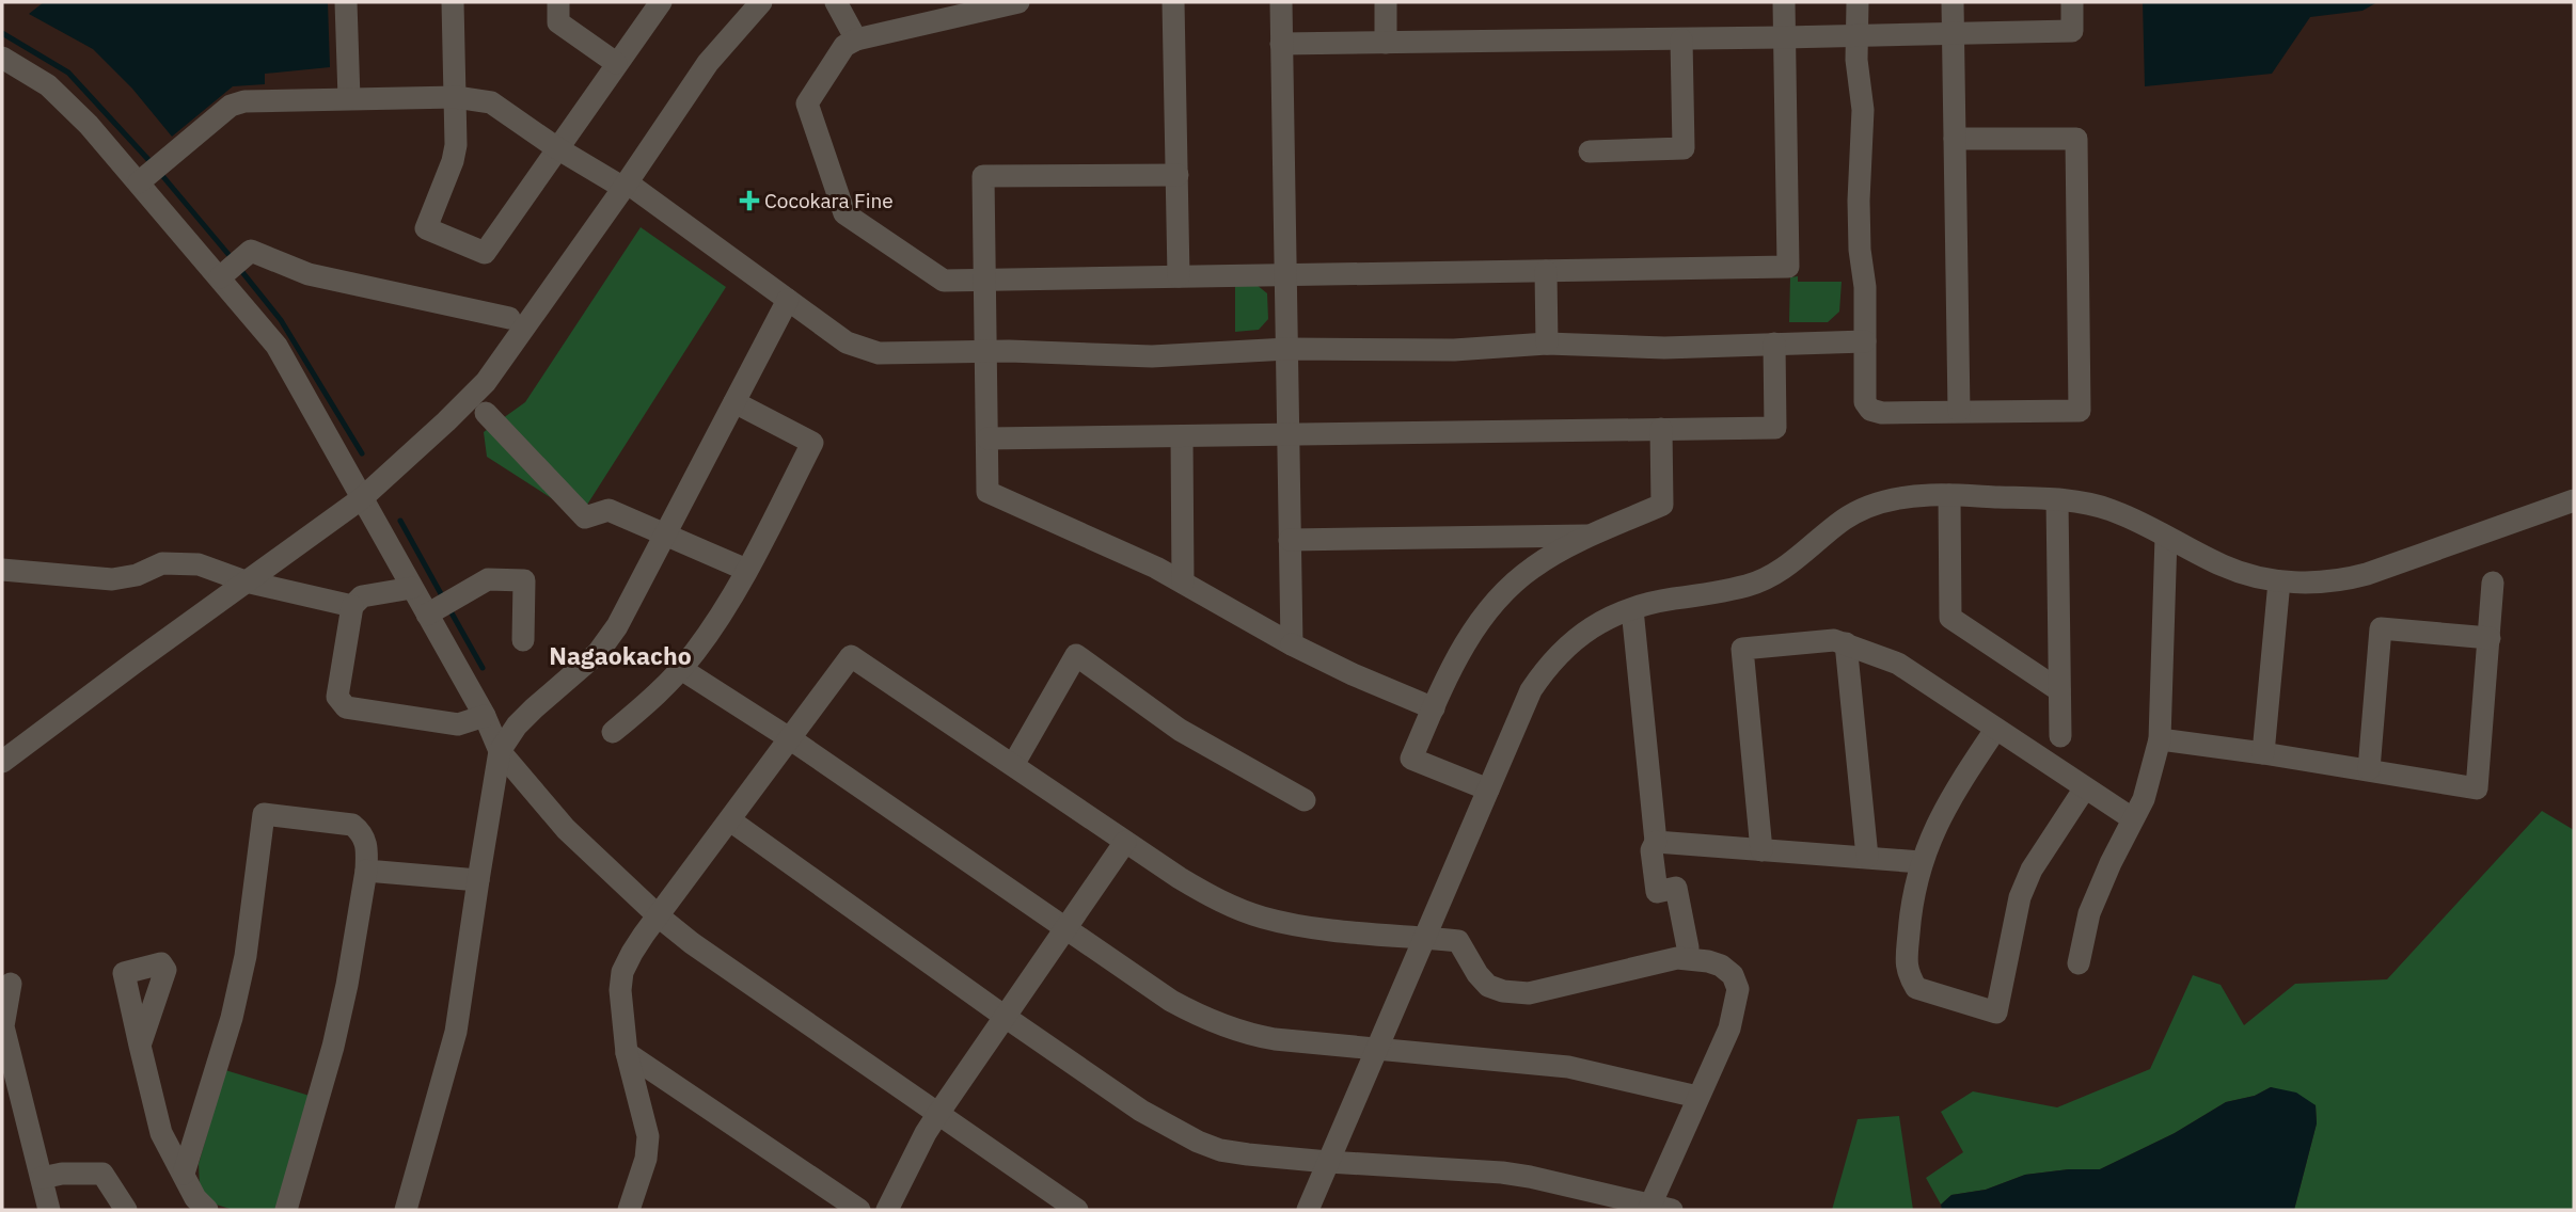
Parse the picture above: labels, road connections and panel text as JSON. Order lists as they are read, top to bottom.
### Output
{
  "districts": ["Nagaokacho"],
  "places": {
    "health": ["Cocokara Fine"]
  }
}
